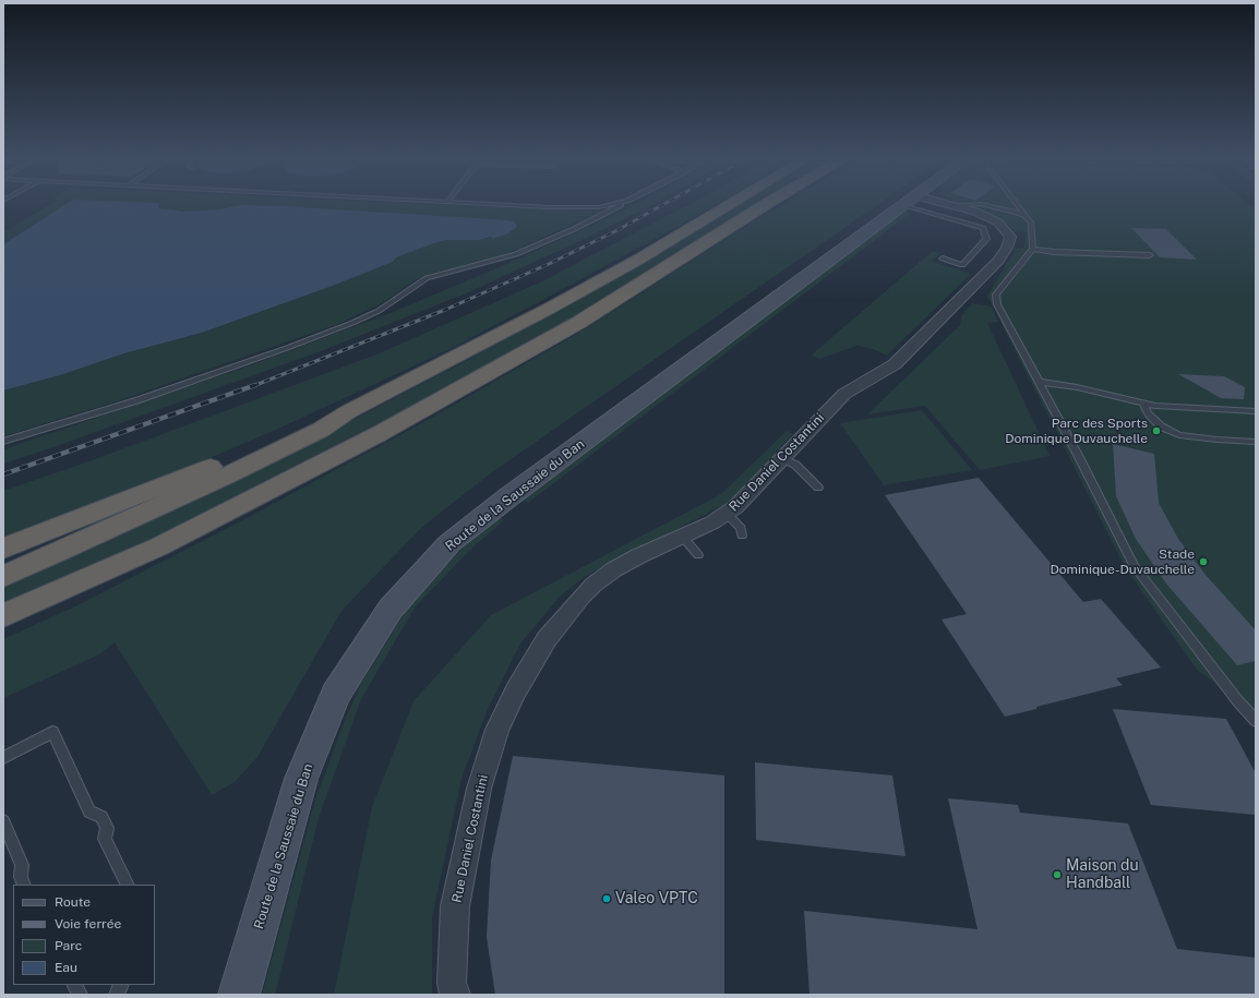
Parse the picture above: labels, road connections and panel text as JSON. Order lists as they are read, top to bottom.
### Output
{
  "streets": {
    "main road": ["Route de la Saussaie du Ban"],
    "street": ["Rue Daniel Costantini"]
  },
  "places": [
    "Parc des Sports Dominique Duvauchelle",
    "Stade Dominique-Duvauchelle",
    "Maison du Handball",
    "Valeo VPTC"
  ],
  "legend": [
    "Route",
    "Voie ferrée",
    "Parc",
    "Eau"
  ]
}
